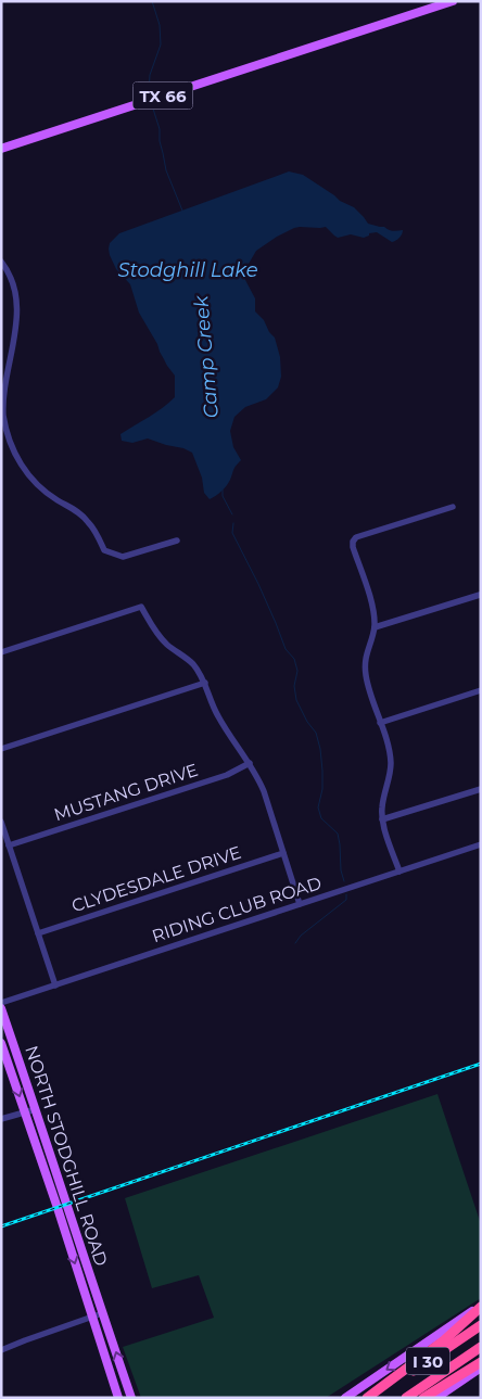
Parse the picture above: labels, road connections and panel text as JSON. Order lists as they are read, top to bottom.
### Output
{
  "streets": {
    "highway": ["I 30"],
    "main road": ["TX 66", "NORTH STODGHILL ROAD"],
    "street": ["MUSTANG DRIVE", "CLYDESDALE DRIVE", "RIDING CLUB ROAD"]
  },
  "water": ["Stodghill Lake", "Camp Creek"]
}
